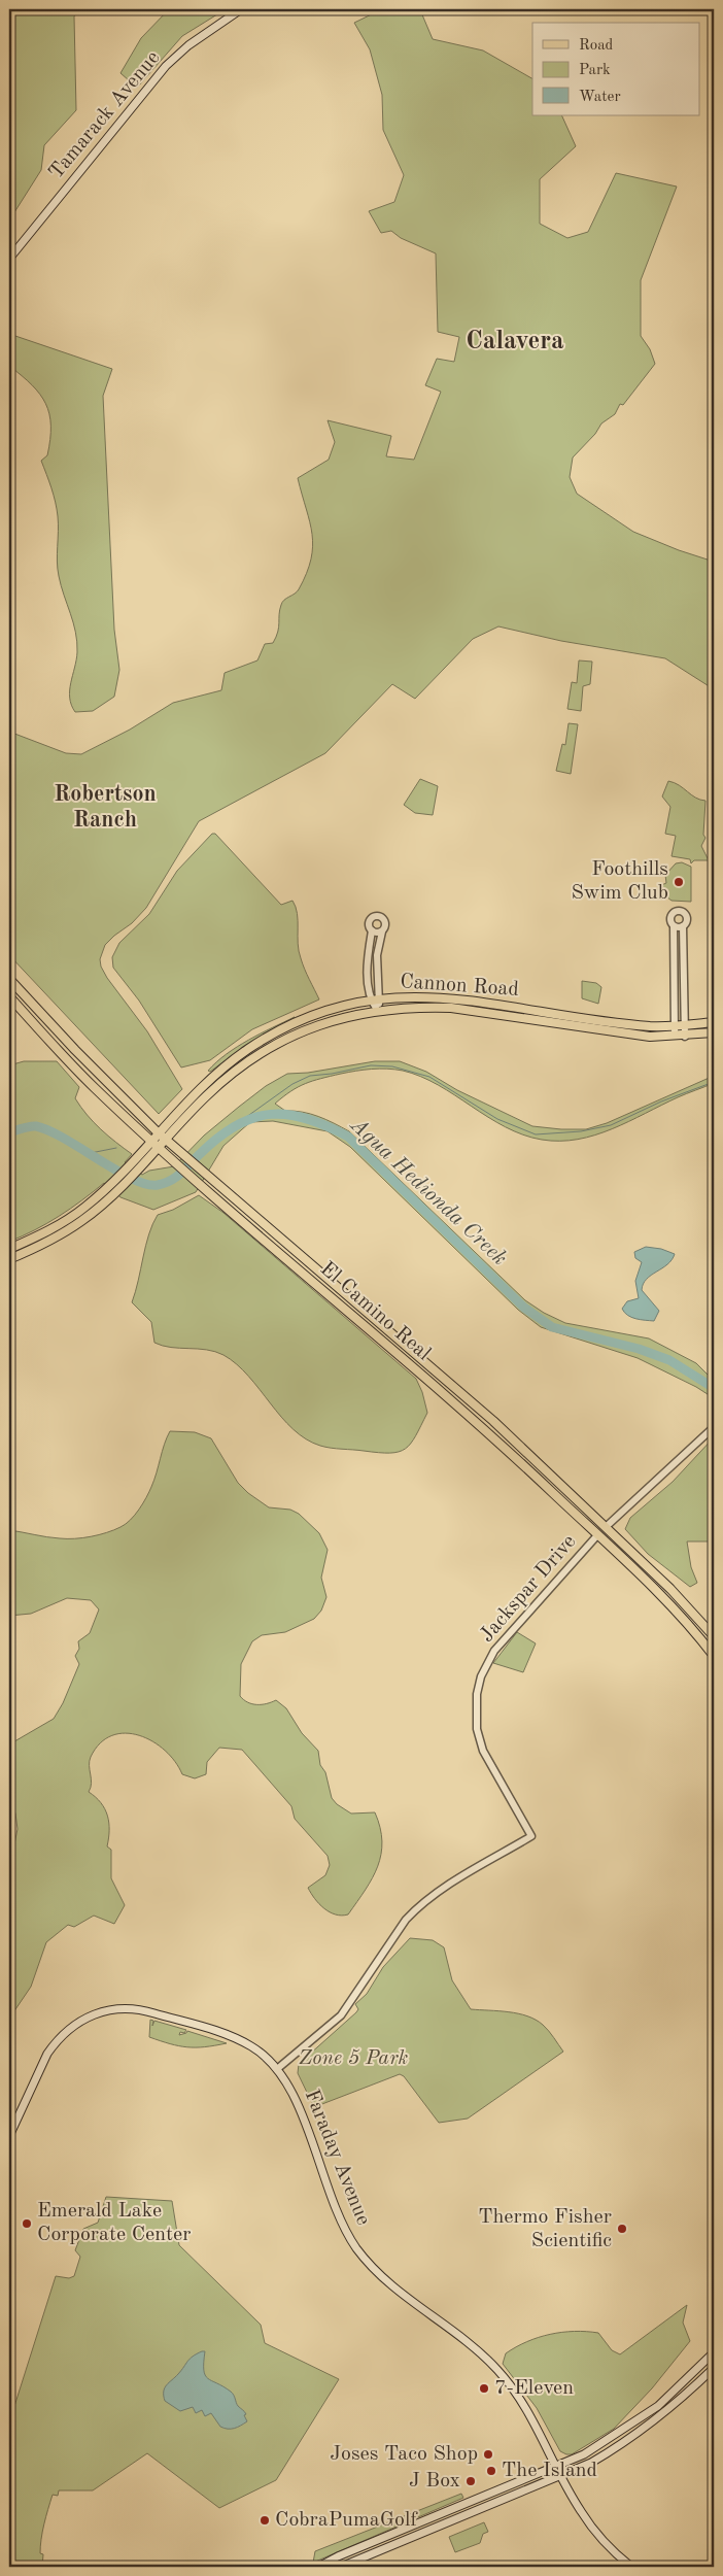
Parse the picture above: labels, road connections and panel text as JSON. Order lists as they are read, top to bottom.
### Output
{
  "streets": {
    "main road": [
      "Tamarack Avenue",
      "Cannon Road",
      "El Camino Real",
      "Faraday Avenue"
    ],
    "street": ["Jackspar Drive"]
  },
  "crossings": [
    ["Cannon Road", "El Camino Real"],
    ["El Camino Real", "Jackspar Drive"],
    ["Jackspar Drive", "Faraday Avenue"]
  ],
  "districts": ["Calavera", "Robertson Ranch"],
  "water": ["Agua Hedionda Creek"],
  "parks": ["Zone 5 Park"],
  "places": [
    "Foothills Swim Club",
    "Emerald Lake Corporate Center",
    "Thermo Fisher Scientific",
    "7-Eleven",
    "Joses Taco Shop",
    "The Island",
    "J Box",
    "CobraPumaGolf"
  ],
  "legend": ["Road", "Park", "Water"]
}
